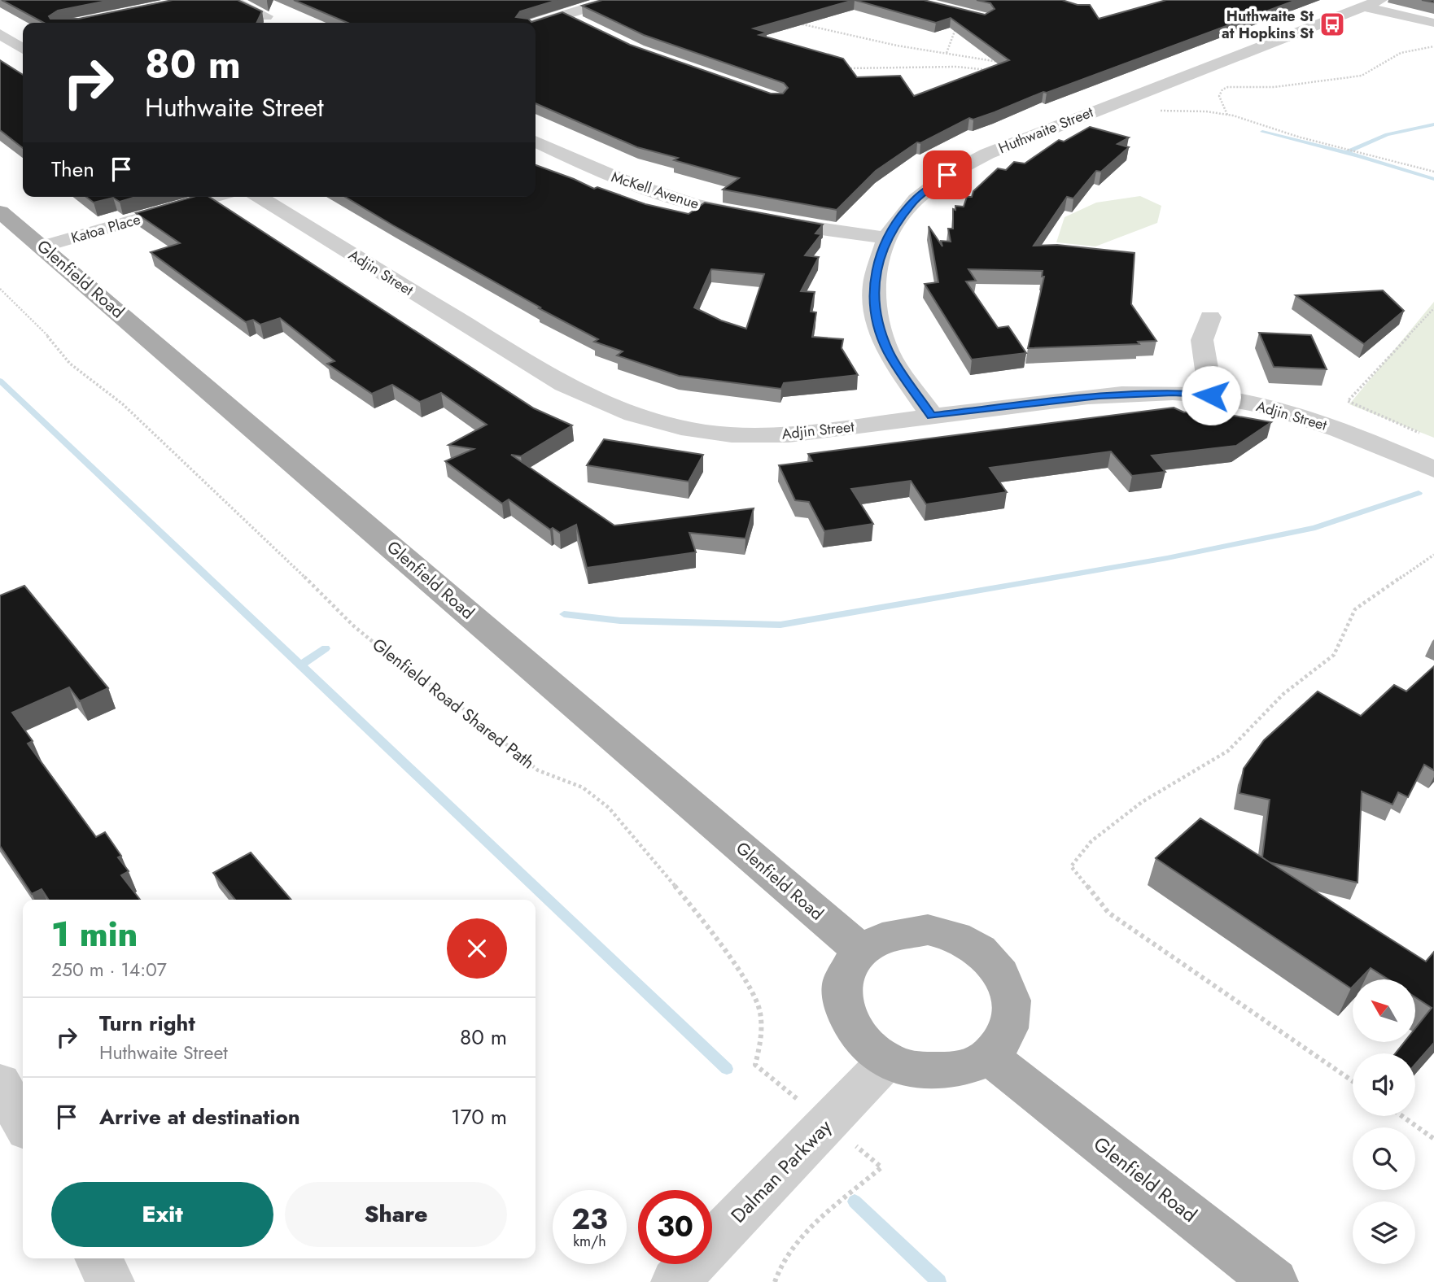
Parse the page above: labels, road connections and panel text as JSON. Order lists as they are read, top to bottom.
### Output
{
  "streets": {
    "main road": ["Glenfield Road"],
    "street": [
      "Huthwaite Street",
      "McKell Avenue",
      "Katoa Place",
      "Adjin Street",
      "Dalman Parkway"
    ],
    "path": ["Glenfield Road Shared Path"]
  },
  "crossings": [
    ["Huthwaite Street", "McKell Avenue"],
    ["Huthwaite Street", "Adjin Street"],
    ["Katoa Place", "Glenfield Road"],
    ["Glenfield Road", "Dalman Parkway"],
    ["Glenfield Road Shared Path", "Dalman Parkway"]
  ],
  "places": {
    "bus stop": ["Huthwaite St at Hopkins St"]
  },
  "north": "top left",
  "page": {
    "turn": ["80 m", "Huthwaite Street"],
    "then": "Then",
    "heading": ["1 min", "250 m · 14:07"],
    "list": [
      {
        "name": "Turn right",
        "note": "Huthwaite Street",
        "value": "80 m"
      },
      {
        "name": "Arrive at destination",
        "value": "170 m"
      }
    ],
    "buttons": ["Exit", "Share"],
    "speed": "23 km/h",
    "limit": "30"
  }
}
